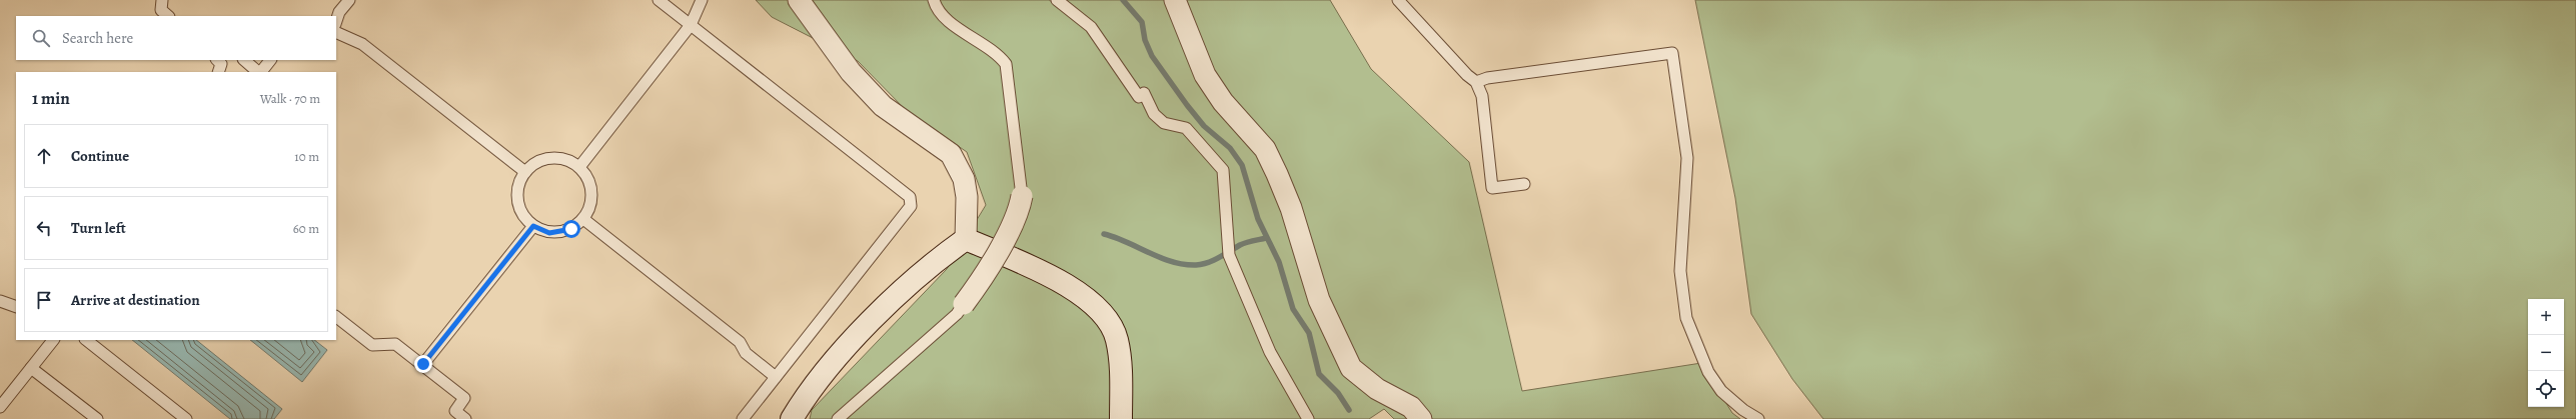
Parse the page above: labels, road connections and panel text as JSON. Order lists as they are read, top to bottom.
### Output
{
  "page": {
    "search": "Search here",
    "heading": ["1 min", "Walk · 70 m"],
    "list": [
      ["Continue", "10 m"],
      ["Turn left", "60 m"],
      "Arrive at destination"
    ],
    "map_buttons": ["+", "−"]
  }
}
